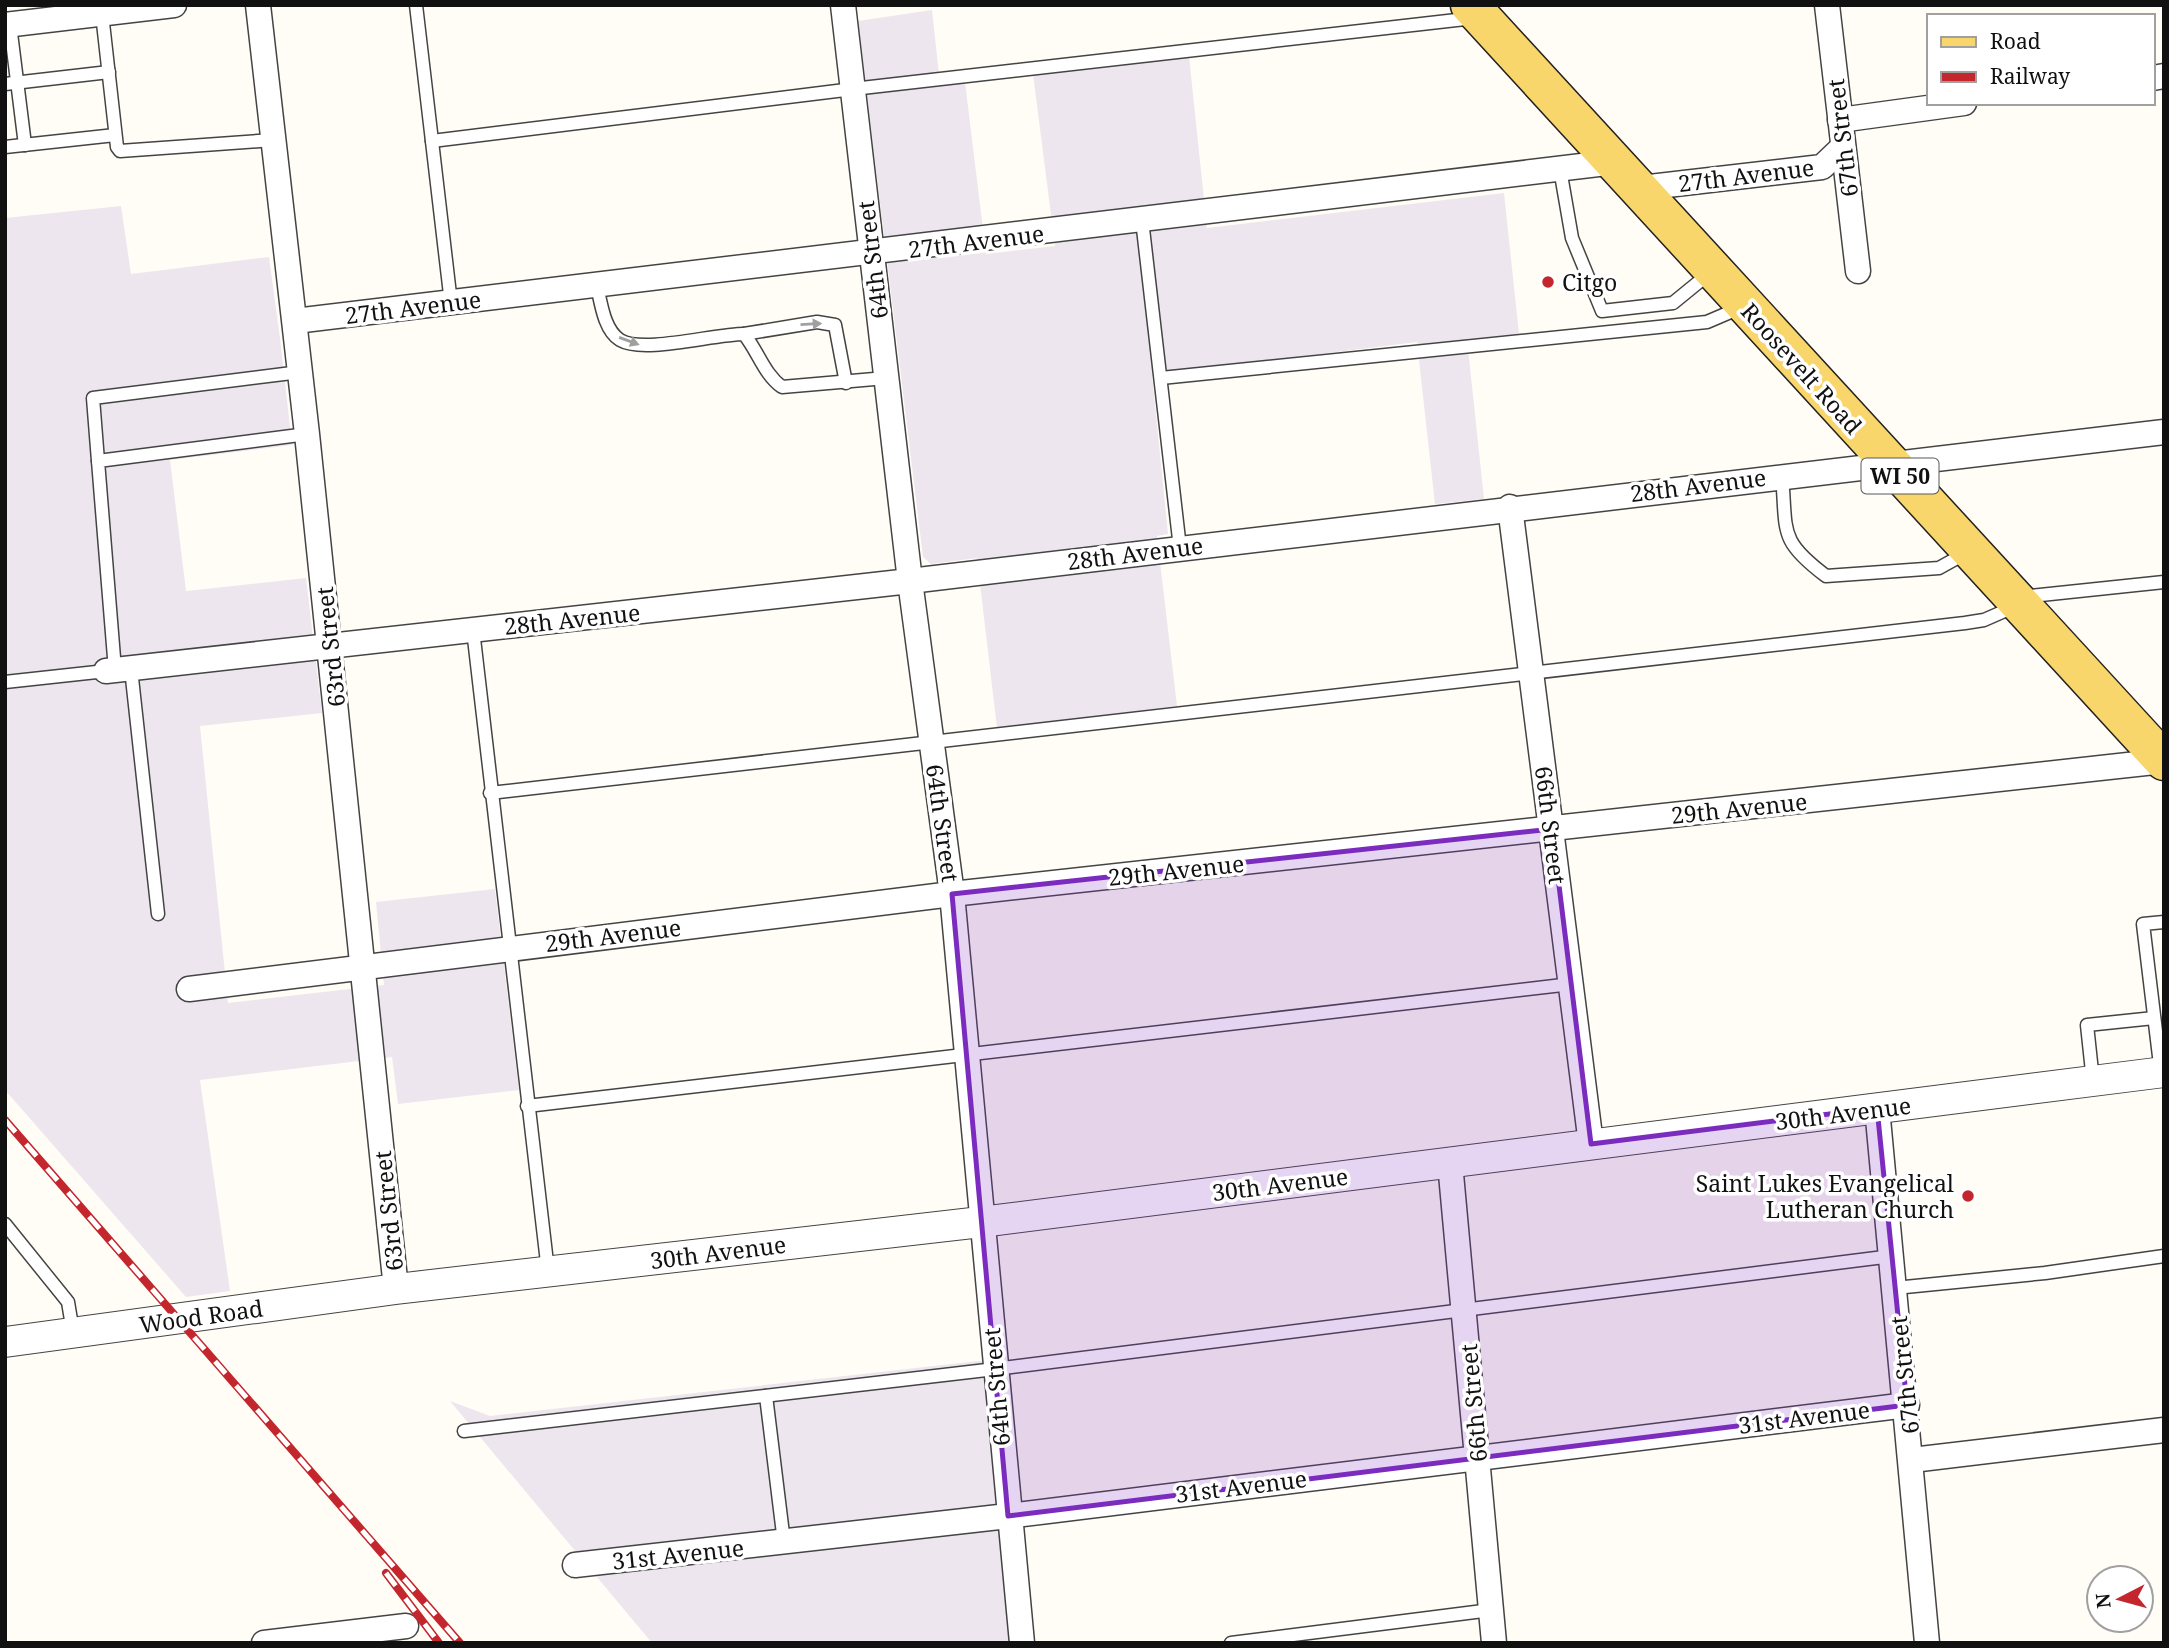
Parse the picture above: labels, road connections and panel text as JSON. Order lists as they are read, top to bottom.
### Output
{
  "streets": {
    "main road": ["Roosevelt Road", "WI 50"],
    "street": [
      "67th Street",
      "27th Avenue",
      "64th Street",
      "28th Avenue",
      "63rd Street",
      "29th Avenue",
      "66th Street",
      "30th Avenue",
      "Wood Road",
      "31st Avenue"
    ]
  },
  "crossings": [
    ["67th Street", "27th Avenue"],
    ["67th Street", "30th Avenue"],
    ["67th Street", "31st Avenue"],
    ["27th Avenue", "64th Street"],
    ["27th Avenue", "Roosevelt Road"],
    ["27th Avenue", "63rd Street"],
    ["64th Street", "28th Avenue"],
    ["64th Street", "29th Avenue"],
    ["64th Street", "30th Avenue"],
    ["64th Street", "31st Avenue"],
    ["Roosevelt Road", "28th Avenue"],
    ["Roosevelt Road", "29th Avenue"],
    ["28th Avenue", "63rd Street"],
    ["28th Avenue", "66th Street"],
    ["63rd Street", "29th Avenue"],
    ["63rd Street", "30th Avenue"],
    ["63rd Street", "Wood Road"],
    ["29th Avenue", "66th Street"],
    ["66th Street", "30th Avenue"],
    ["66th Street", "31st Avenue"],
    ["30th Avenue", "Wood Road"]
  ],
  "places": ["Citgo", "Saint Lukes Evangelical Lutheran Church"],
  "legend": ["Road", "Railway"],
  "north": "left"
}
